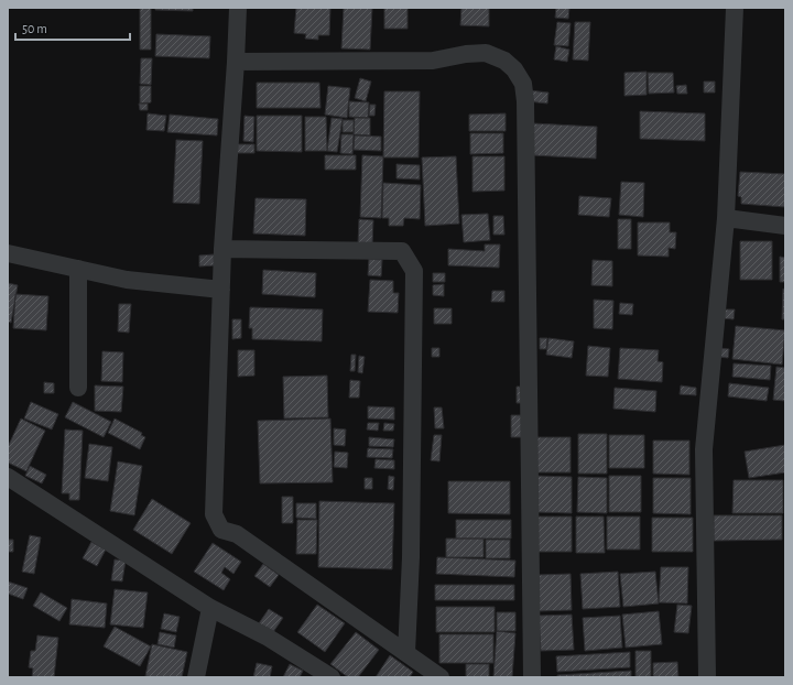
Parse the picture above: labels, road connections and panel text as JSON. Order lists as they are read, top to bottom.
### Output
{
  "scale_bar": "50 m"
}
